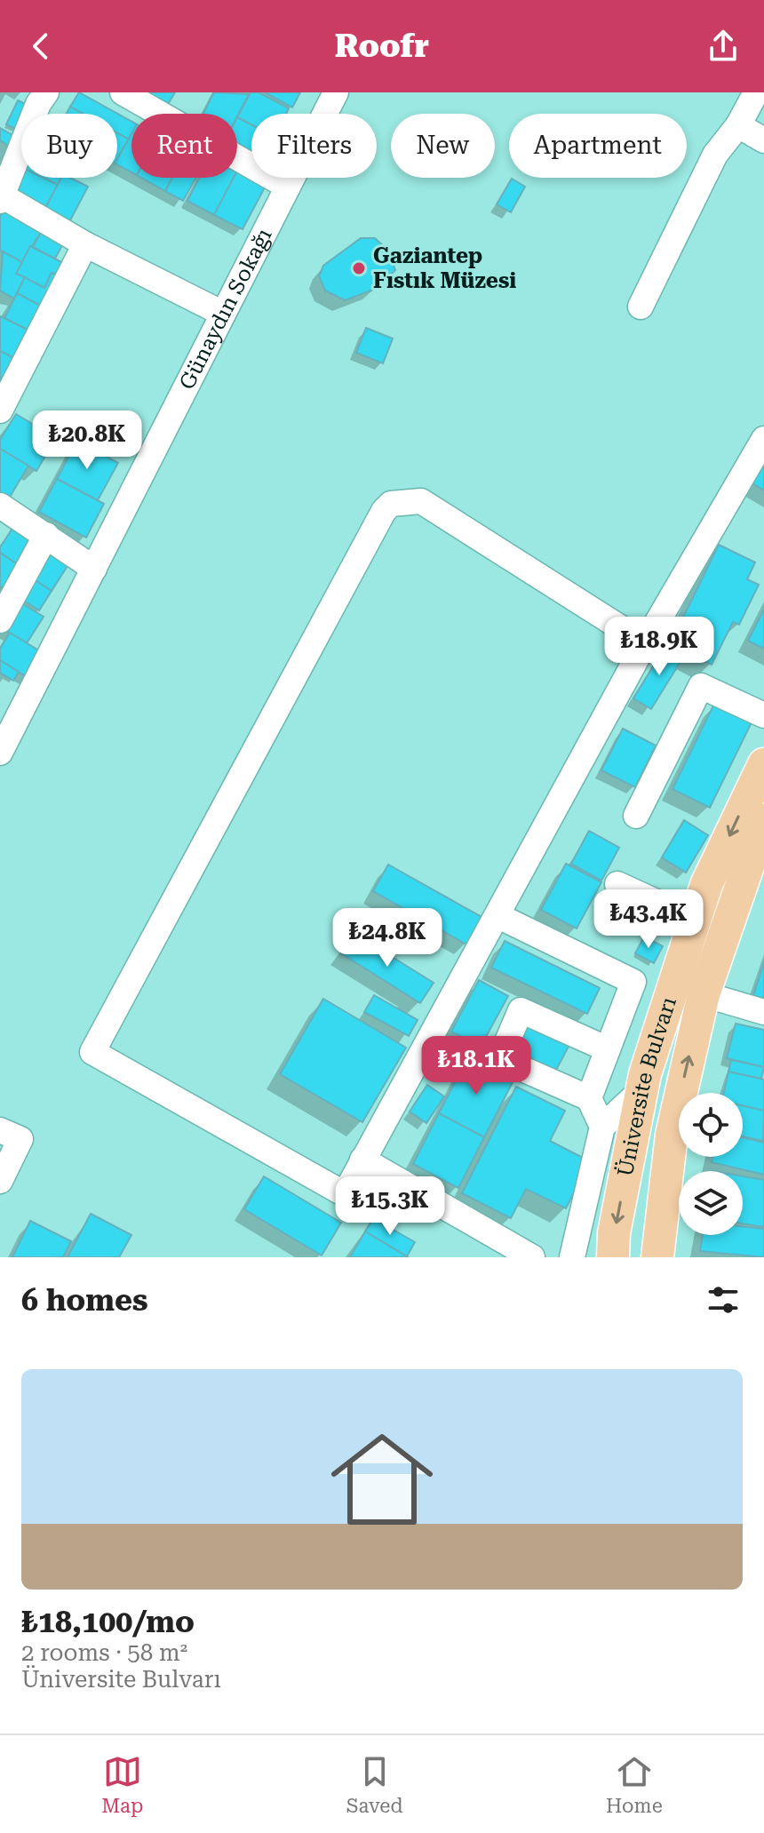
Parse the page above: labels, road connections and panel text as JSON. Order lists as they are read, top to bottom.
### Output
{
  "streets": {
    "main road": ["Üniversite Bulvarı"],
    "street": ["Günaydın Sokağı"]
  },
  "places": ["Gaziantep Fıstık Müzesi"],
  "page": {
    "header": "Roofr",
    "chip": [
      "Buy",
      "Rent",
      "Filters",
      "New",
      "Apartment"
    ],
    "price": [
      "₺20.8K",
      "₺18.9K",
      "₺43.4K",
      "₺24.8K",
      "₺18.1K",
      "₺15.3K"
    ],
    "heading": "6 homes",
    "list": [
      {
        "name": "₺18,100/mo",
        "note": "2 rooms · 58 m² · Üniversite Bulvarı"
      }
    ],
    "tabs": ["Map", "Saved", "Home"]
  }
}
